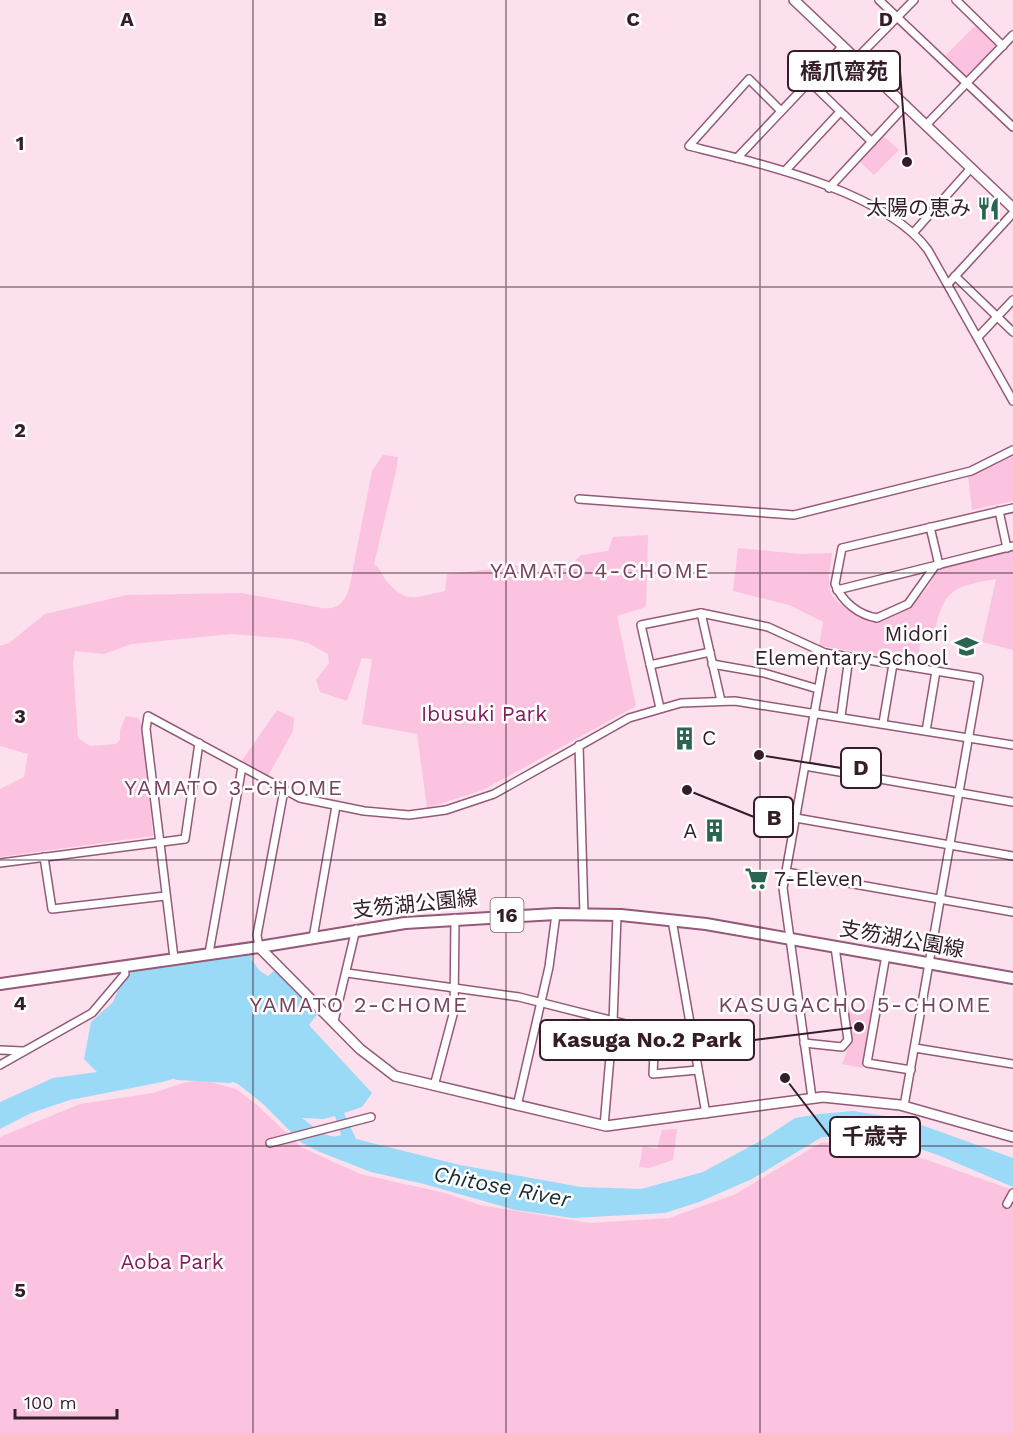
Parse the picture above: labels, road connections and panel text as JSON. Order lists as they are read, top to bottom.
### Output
{
  "streets": {
    "main road": ["支笏湖公園線", "16"]
  },
  "districts": [
    "YAMATO 4-CHOME",
    "YAMATO 3-CHOME",
    "YAMATO 2-CHOME",
    "KASUGACHO 5-CHOME"
  ],
  "water": ["Chitose River"],
  "parks": ["Ibusuki Park", "Aoba Park"],
  "places": {
    "other": [
      "橋爪齋苑",
      "D",
      "B",
      "Kasuga No.2 Park",
      "千歳寺"
    ],
    "restaurant": ["太陽の恵み"],
    "school or university": ["Midori Elementary School"],
    "building": ["C", "A"],
    "supermarket": ["7-Eleven"]
  },
  "scale_bar": "100 m",
  "grid": {
    "columns": [
      "A",
      "B",
      "C",
      "D"
    ],
    "rows": [
      "1",
      "2",
      "3",
      "4",
      "5"
    ]
  }
}
